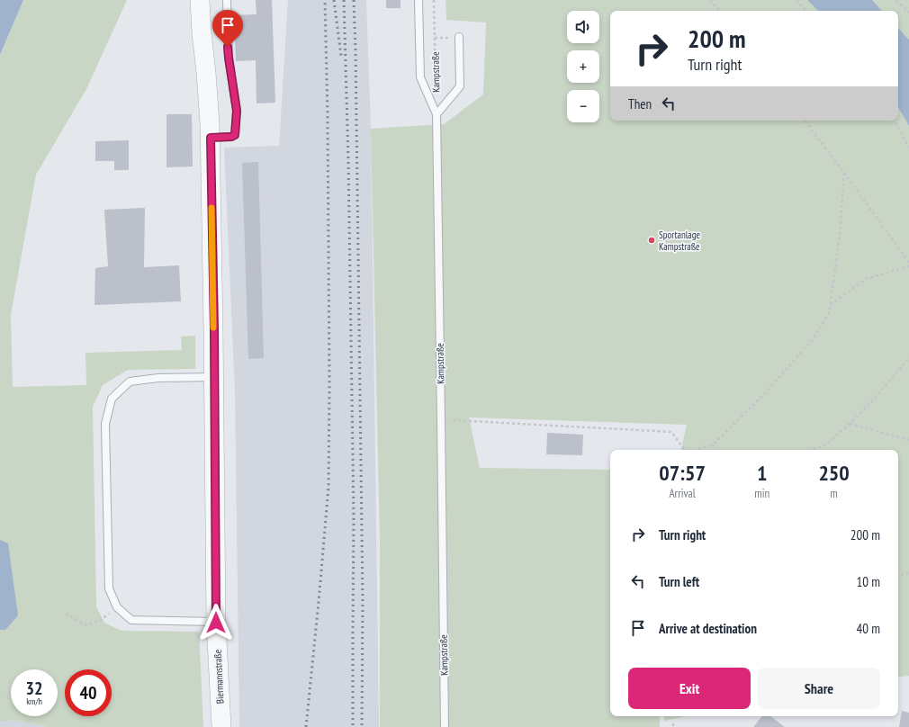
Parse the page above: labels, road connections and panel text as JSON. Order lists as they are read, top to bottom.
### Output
{
  "streets": {
    "street": ["Biermannstraße"],
    "lane": ["Kampstraße"]
  },
  "places": ["Sportanlage Kampstraße"],
  "page": {
    "map_buttons": ["+", "−"],
    "turn": ["200 m", "Turn right"],
    "then": "Then",
    "eta": [
      "07:57",
      "Arrival",
      "1",
      "min",
      "250",
      "m"
    ],
    "list": [
      {
        "name": "Turn right",
        "value": "200 m"
      },
      {
        "name": "Turn left",
        "value": "10 m"
      },
      {
        "name": "Arrive at destination",
        "value": "40 m"
      }
    ],
    "buttons": ["Exit", "Share"],
    "speed": "32 km/h",
    "limit": "40"
  }
}
